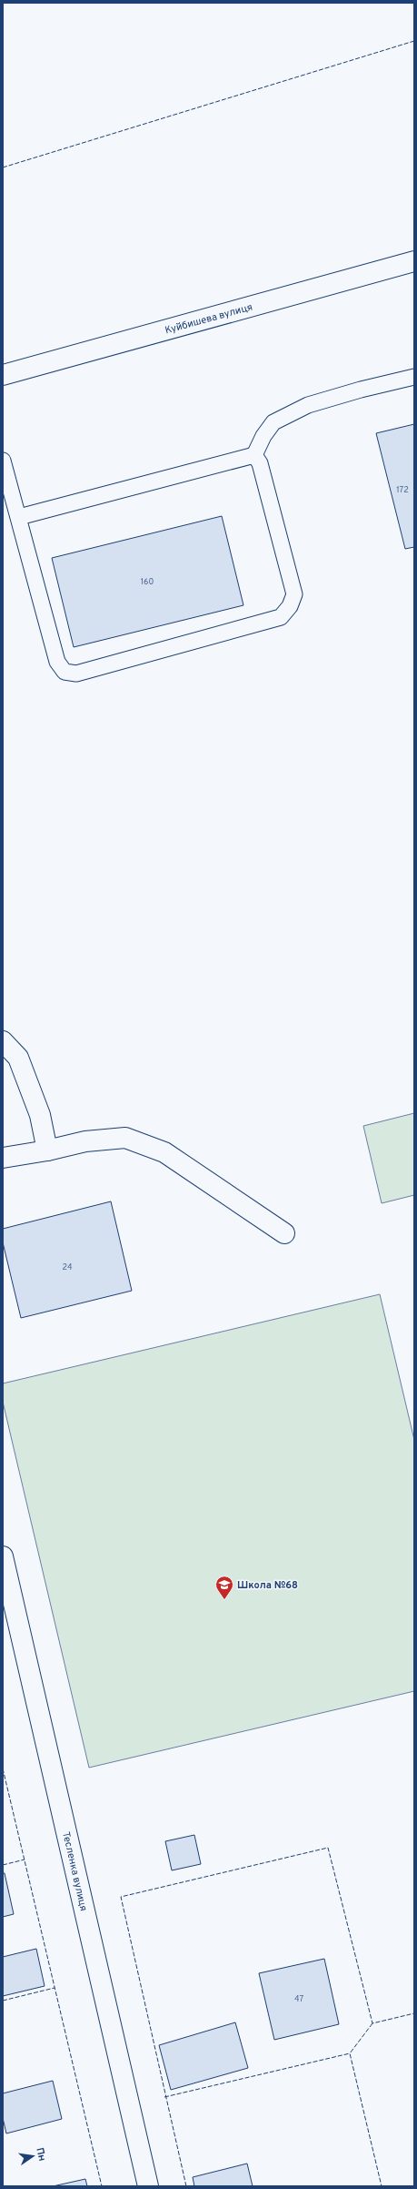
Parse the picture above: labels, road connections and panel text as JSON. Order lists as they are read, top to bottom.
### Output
{
  "streets": {
    "street": ["Куйбишева вулиця", "Тесленка вулиця"]
  },
  "places": {
    "school or university": ["Школа №68"]
  },
  "house_numbers": [
    "172",
    "160",
    "24",
    "47"
  ],
  "north": "right"
}
